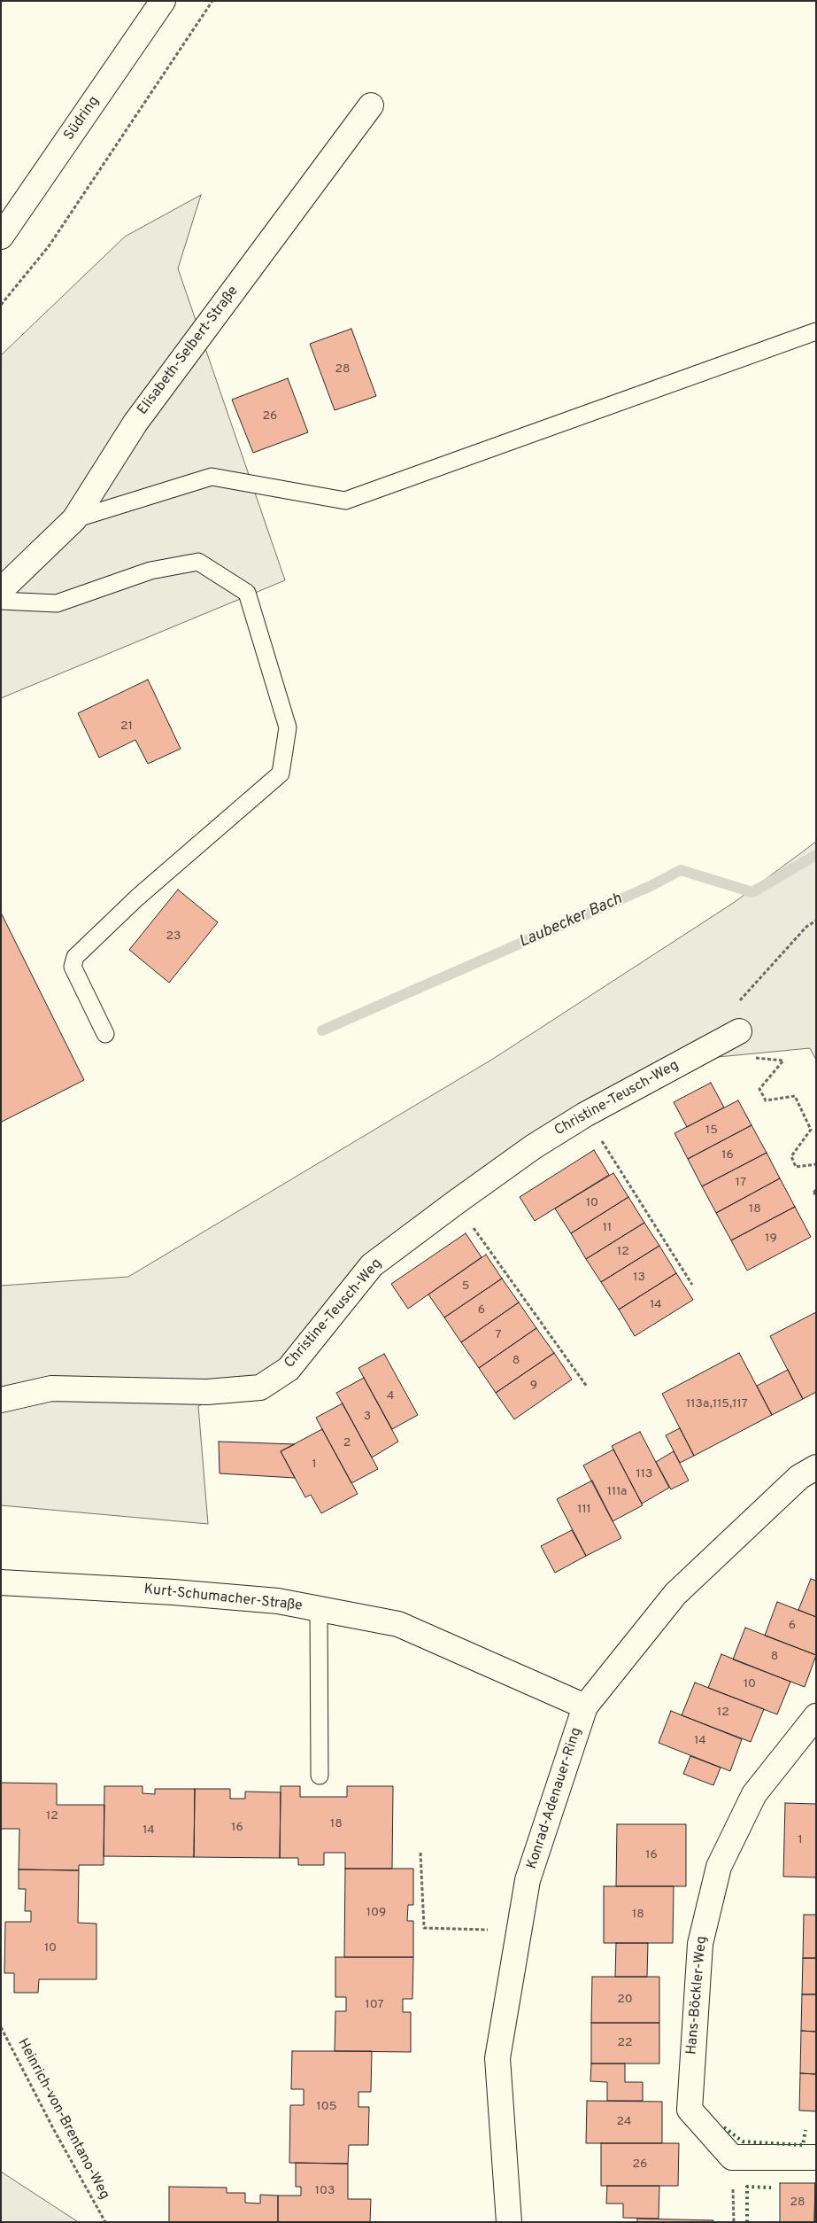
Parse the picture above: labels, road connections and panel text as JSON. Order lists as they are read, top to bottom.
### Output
{
  "streets": {
    "street": [
      "Südring",
      "Elisabeth-Selbert-Straße",
      "Christine-Teusch-Weg",
      "Kurt-Schumacher-Straße",
      "Konrad-Adenauer-Ring",
      "Hans-Böckler-Weg"
    ],
    "path": ["Heinrich-von-Brentano-Weg"]
  },
  "crossings": [
    ["Kurt-Schumacher-Straße", "Konrad-Adenauer-Ring"]
  ],
  "water": ["Laubecker Bach"],
  "house_numbers": [
    "28",
    "26",
    "21",
    "23",
    "15",
    "16",
    "17",
    "10",
    "18",
    "11",
    "19",
    "12",
    "13",
    "5",
    "14",
    "6",
    "7",
    "8",
    "9",
    "4",
    "113a,115,117",
    "3",
    "2",
    "1",
    "113",
    "111a",
    "111",
    "6",
    "8",
    "10",
    "12",
    "14",
    "12",
    "18",
    "16",
    "14",
    "1",
    "16",
    "109",
    "18",
    "10",
    "20",
    "107",
    "22",
    "105",
    "24",
    "26",
    "103",
    "28"
  ]
}
